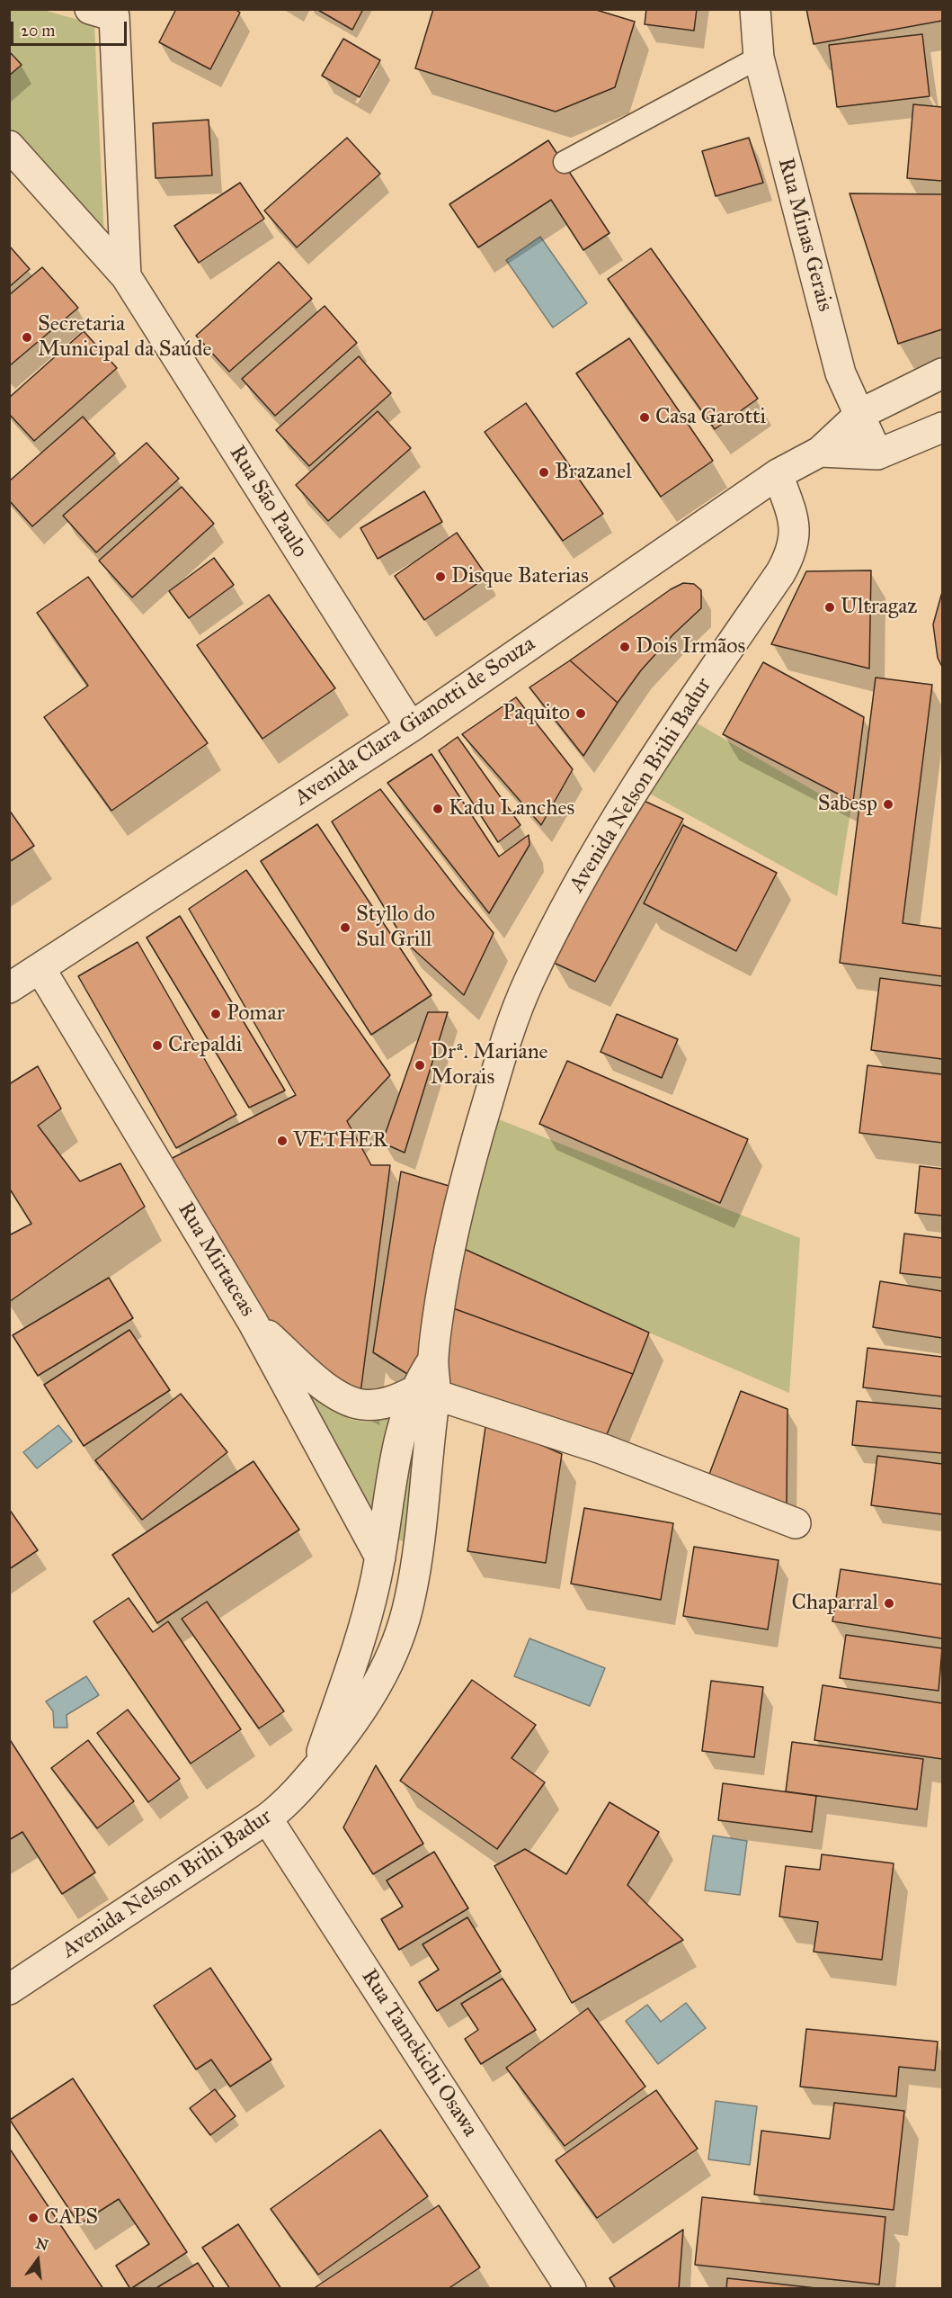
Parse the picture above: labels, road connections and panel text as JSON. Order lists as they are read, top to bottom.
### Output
{
  "streets": {
    "street": [
      "Rua Minas Gerais",
      "Rua São Paulo",
      "Avenida Clara Gianotti de Souza",
      "Avenida Nelson Brihi Badur",
      "Rua Mirtaceas",
      "Rua Tamekichi Osawa"
    ]
  },
  "crossings": [
    ["Rua Minas Gerais", "Avenida Clara Gianotti de Souza"],
    ["Rua São Paulo", "Avenida Clara Gianotti de Souza"],
    ["Avenida Clara Gianotti de Souza", "Avenida Nelson Brihi Badur"],
    ["Avenida Clara Gianotti de Souza", "Rua Mirtaceas"],
    ["Avenida Nelson Brihi Badur", "Rua Mirtaceas"],
    ["Avenida Nelson Brihi Badur", "Rua Tamekichi Osawa"]
  ],
  "places": [
    "Secretaria Municipal da Saúde",
    "Casa Garotti",
    "Brazanel",
    "Disque Baterias",
    "Ultragaz",
    "Dois Irmãos",
    "Paquito",
    "Sabesp",
    "Kadu Lanches",
    "Styllo do Sul Grill",
    "Pomar",
    "Crepaldi",
    "Drª. Mariane Morais",
    "VETHER",
    "Chaparral",
    "CAPS"
  ],
  "scale_bar": "20 m",
  "north": "top"
}
